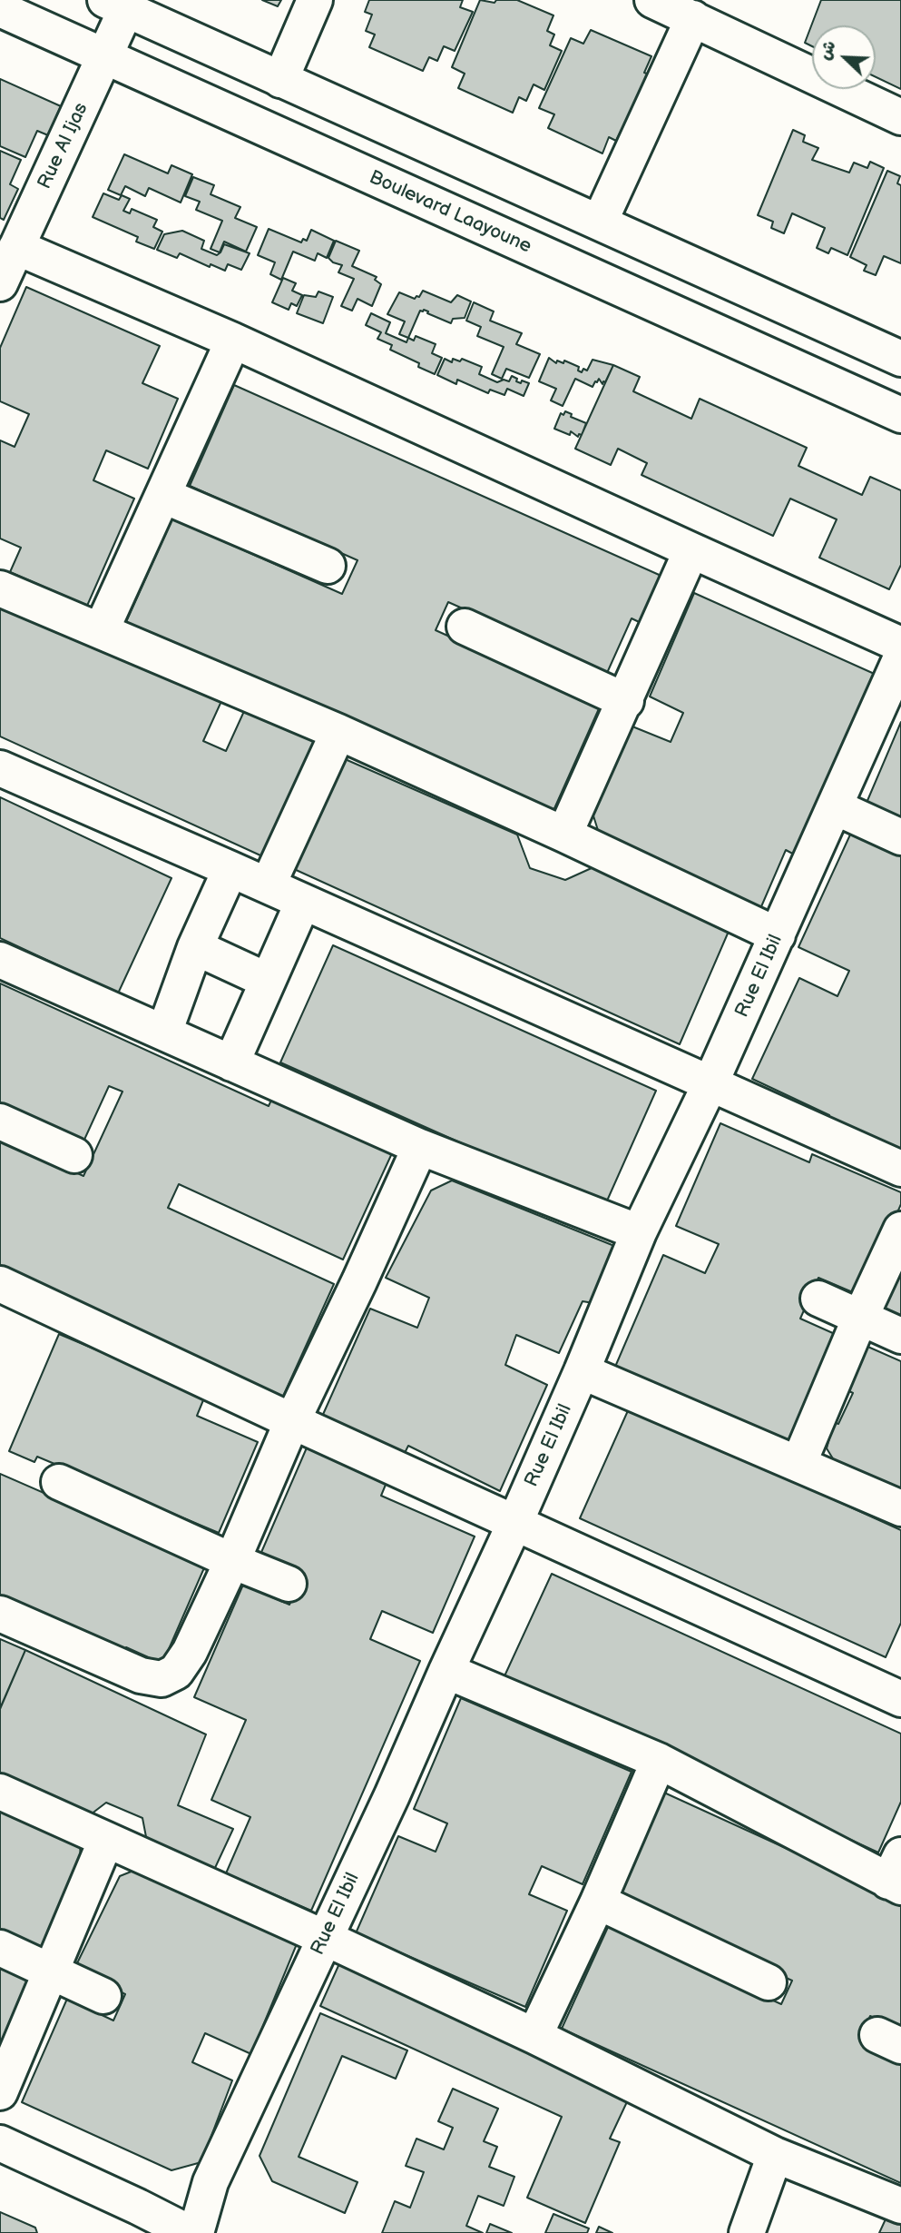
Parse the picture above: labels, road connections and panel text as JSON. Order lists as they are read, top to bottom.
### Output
{
  "streets": {
    "street": ["Rue Al Ijas", "Boulevard Laayoune", "Rue El Ibil"]
  },
  "crossings": [
    ["Rue Al Ijas", "Boulevard Laayoune"]
  ],
  "north": "top left"
}
